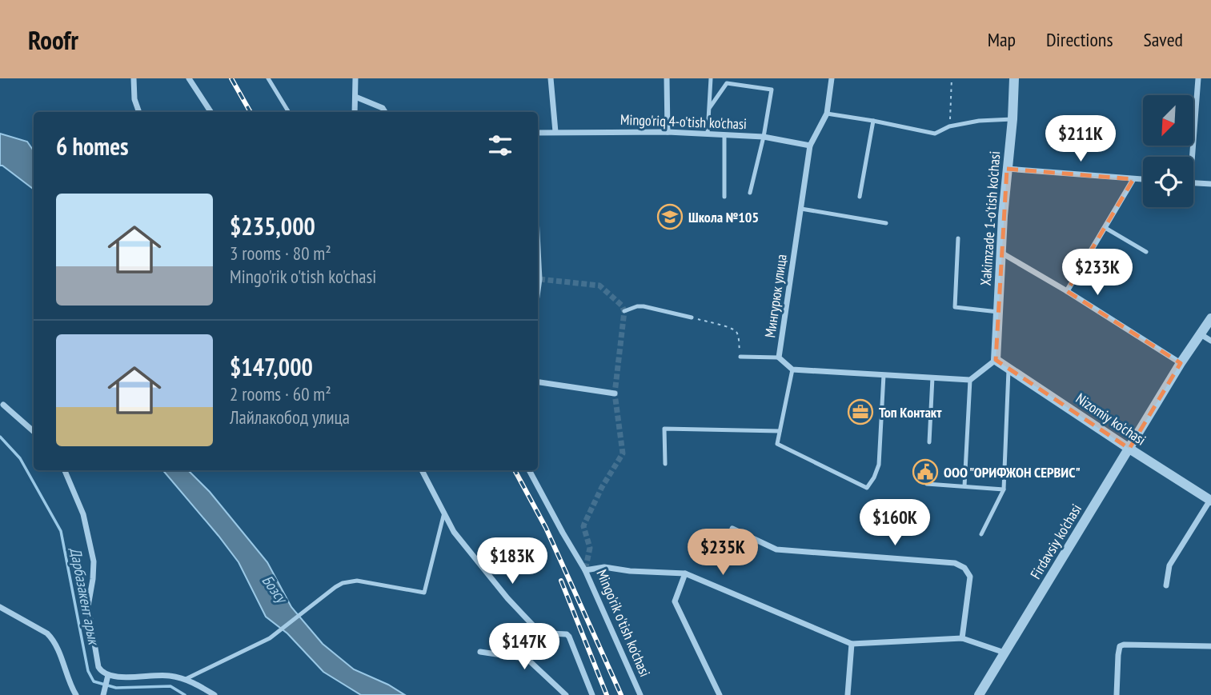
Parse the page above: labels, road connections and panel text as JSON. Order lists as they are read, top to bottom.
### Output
{
  "streets": {
    "street": [
      "Mingo'riq 4-o'tish ko'chasi",
      "Xakimzade 1-o'tish ko'chasi",
      "Мингурюк улица",
      "Nizomiy ko'chasi",
      "Firdavsiy ko'chasi",
      "Mingo'rik o'tish ko'chasi"
    ]
  },
  "crossings": [
    ["Mingo'riq 4-o'tish ko'chasi", "Мингурюк улица"],
    ["Xakimzade 1-o'tish ko'chasi", "Nizomiy ko'chasi"],
    ["Nizomiy ko'chasi", "Firdavsiy ko'chasi"],
    ["Firdavsiy ko'chasi", "Mingo'rik o'tish ko'chasi"]
  ],
  "water": ["Бозсу", "Дарбазакент арык"],
  "places": {
    "school or university": ["Школа №105"],
    "office": ["Топ Контакт"],
    "public building": ["ООО \"ОРИФЖОН СЕРВИС\""]
  },
  "north": "bottom left",
  "page": {
    "header": "Roofr",
    "nav": ["Map", "Directions", "Saved"],
    "heading": "6 homes",
    "price": [
      "$211K",
      "$233K",
      "$160K",
      "$235K",
      "$183K",
      "$147K"
    ],
    "list": [
      {
        "name": "$235,000",
        "note": "3 rooms · 80 m² · Mingo'rik o'tish ko'chasi"
      },
      {
        "name": "$147,000",
        "note": "2 rooms · 60 m² · Лайлакобод улица"
      }
    ]
  }
}
